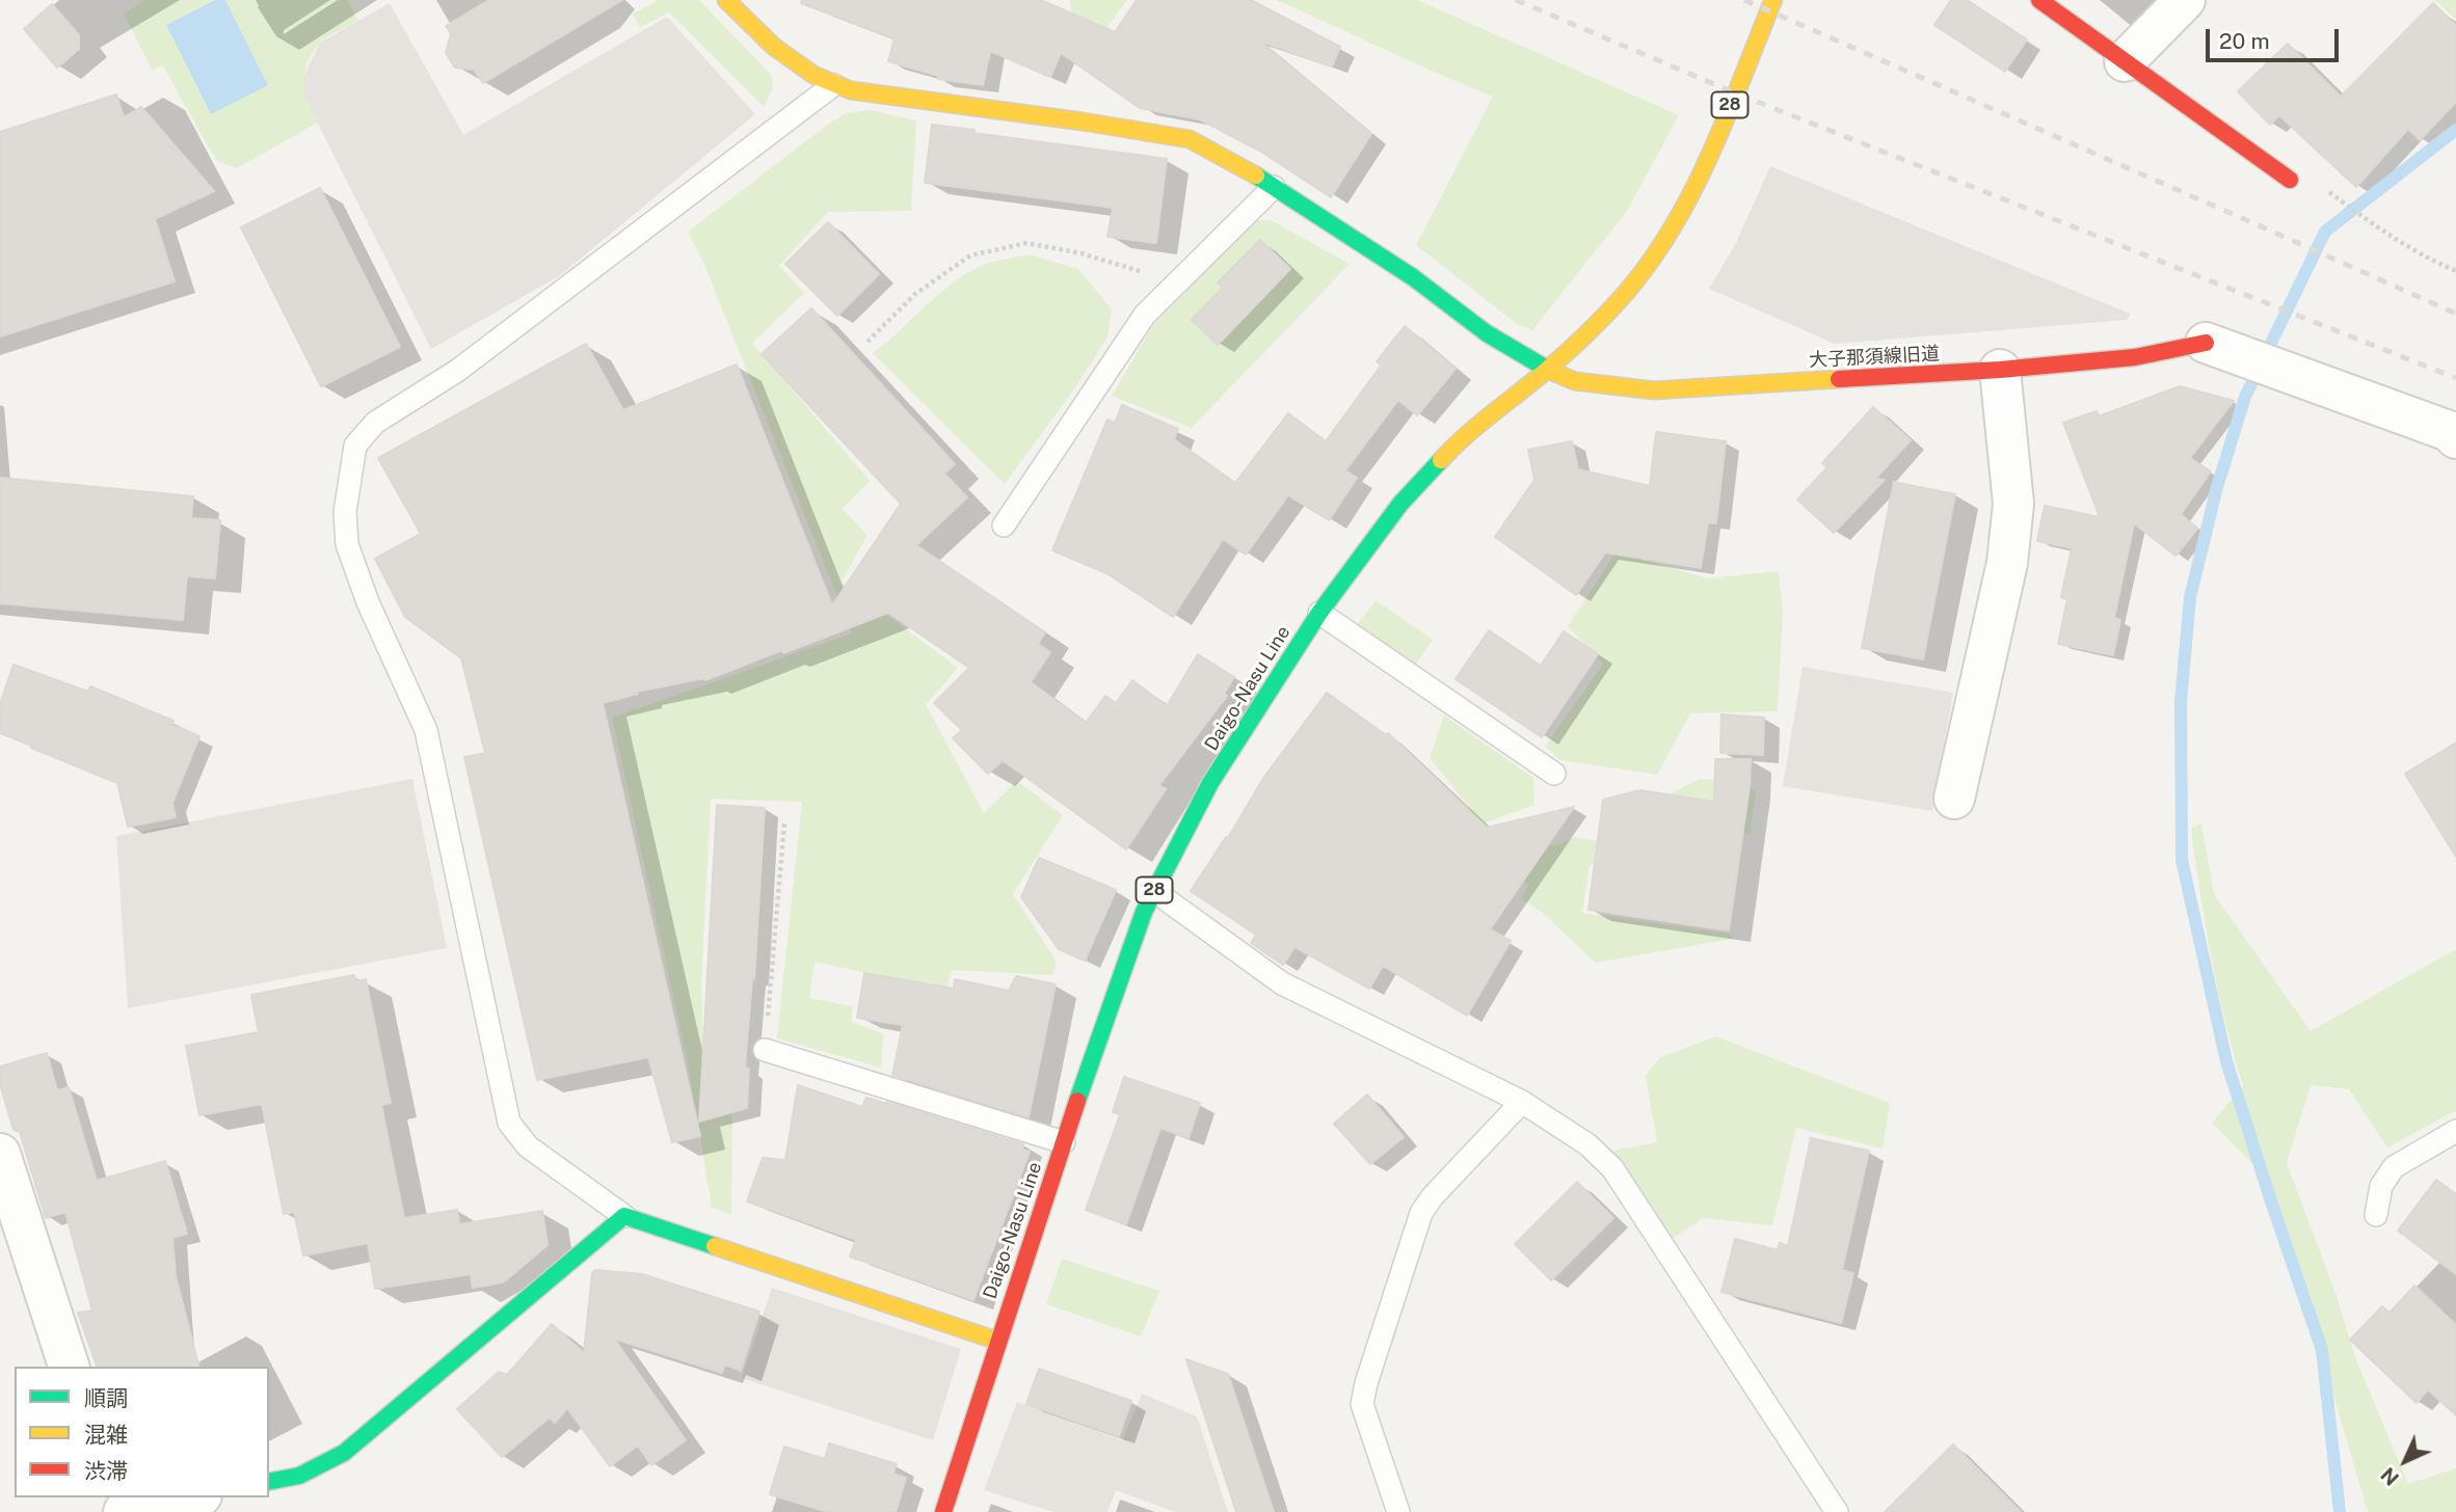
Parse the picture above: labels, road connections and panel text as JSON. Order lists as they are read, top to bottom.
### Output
{
  "streets": {
    "street": ["28", "大子那須線旧道", "Daigo-Nasu Line"]
  },
  "crossings": [
    ["大子那須線旧道", "Daigo-Nasu Line"]
  ],
  "legend": ["順調", "混雑", "渋滞"],
  "scale_bar": "20 m",
  "north": "bottom left"
}
